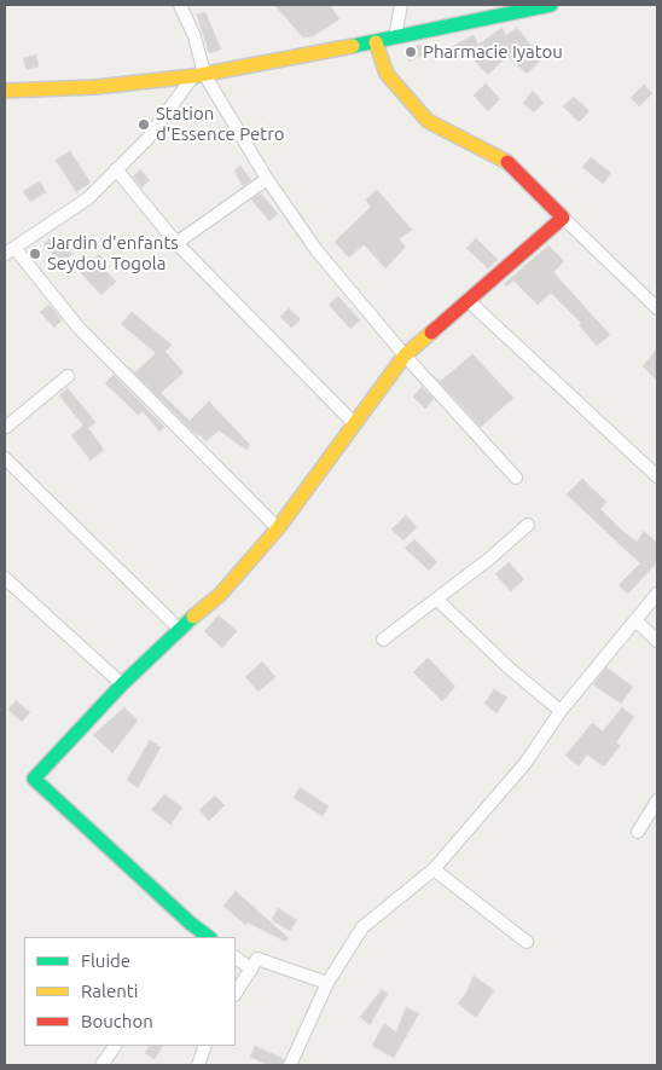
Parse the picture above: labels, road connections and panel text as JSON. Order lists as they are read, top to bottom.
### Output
{
  "places": ["Pharmacie Iyatou", "Station d'Essence Petro", "Jardin d'enfants Seydou Togola"],
  "legend": ["Fluide", "Ralenti", "Bouchon"]
}
